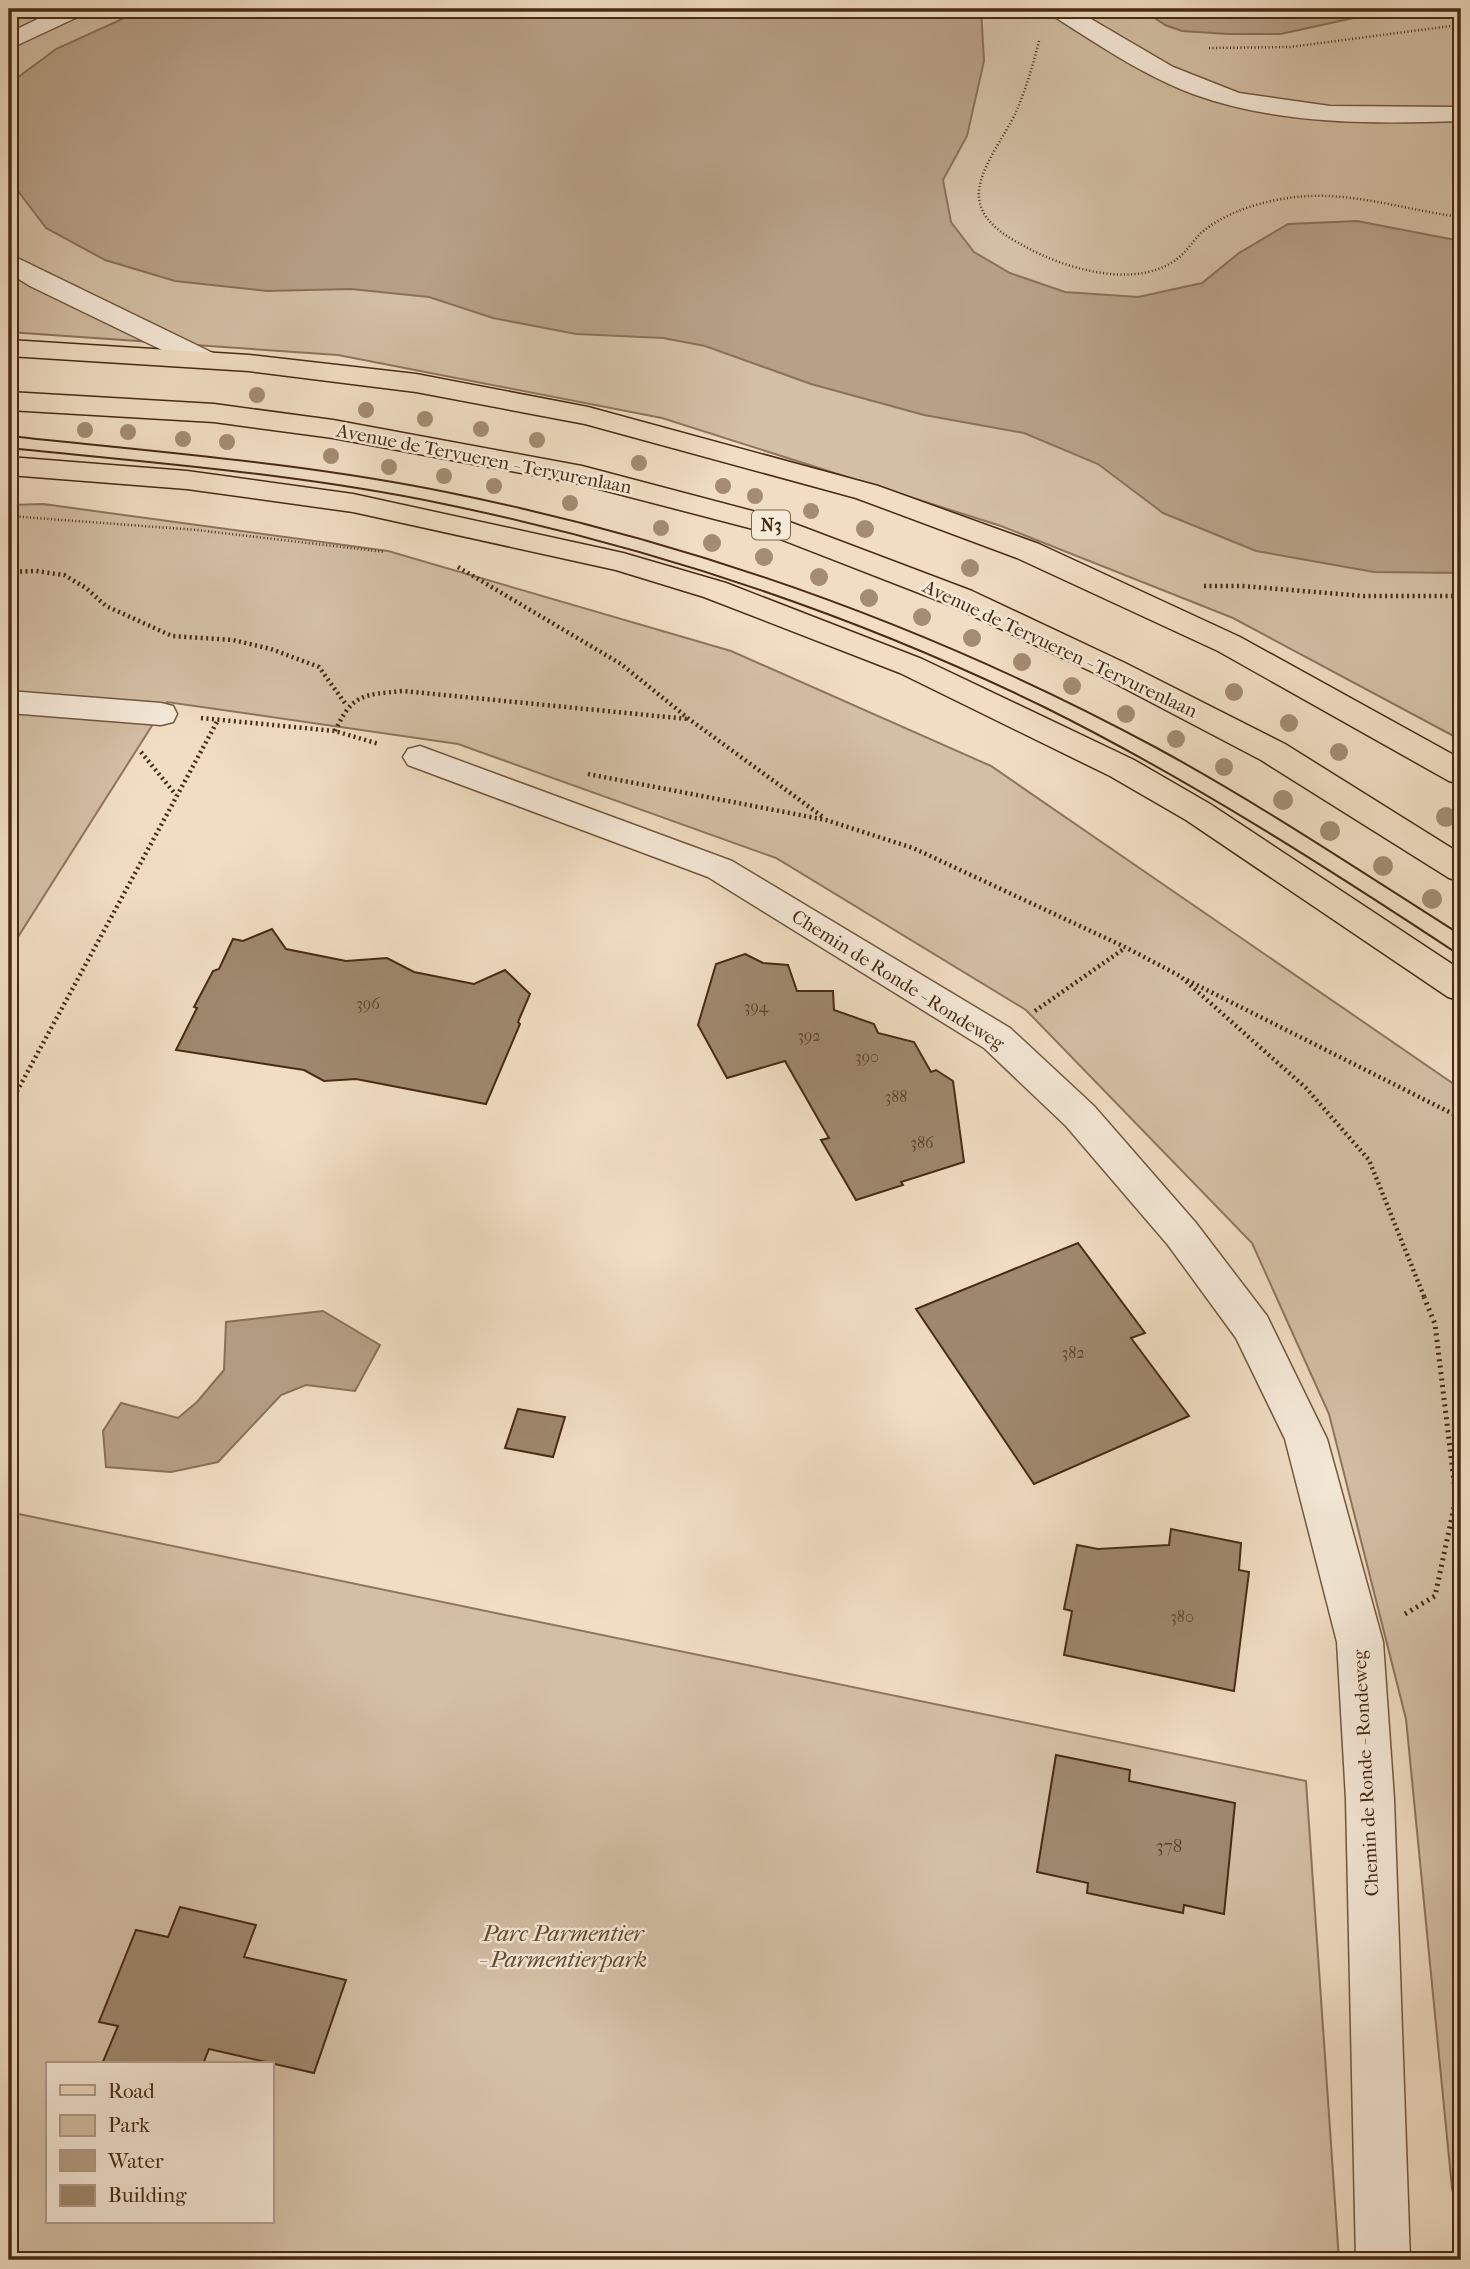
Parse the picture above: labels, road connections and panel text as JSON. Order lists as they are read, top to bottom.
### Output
{
  "streets": {
    "main road": ["Avenue de Tervueren - Tervurenlaan", "N3"],
    "street": ["Chemin de Ronde - Rondeweg"]
  },
  "parks": ["Parc Parmentier - Parmentierpark"],
  "house_numbers": [
    "396",
    "394",
    "392",
    "390",
    "388",
    "386",
    "382",
    "380",
    "378"
  ],
  "legend": [
    "Road",
    "Park",
    "Water",
    "Building"
  ]
}
